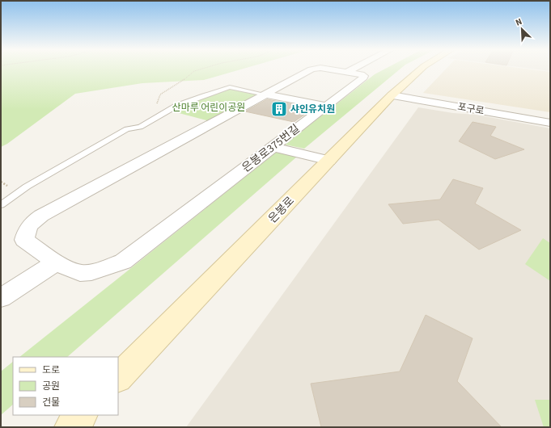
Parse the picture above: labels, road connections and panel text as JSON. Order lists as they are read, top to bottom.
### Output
{
  "streets": {
    "main road": ["은봉로"],
    "street": ["포구로", "은봉로375번길"]
  },
  "crossings": [
    ["포구로", "은봉로"]
  ],
  "parks": ["산마루 어린이공원"],
  "places": {
    "building": ["샤인유치원"]
  },
  "legend": ["도로", "공원", "건물"],
  "north": "top left"
}
